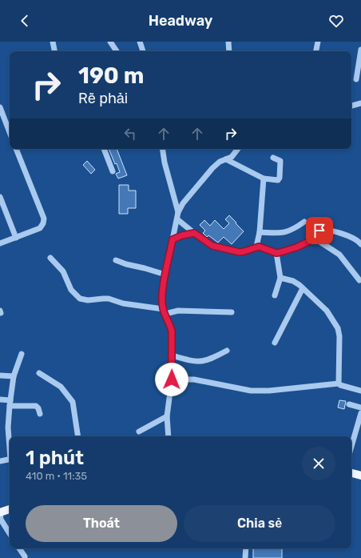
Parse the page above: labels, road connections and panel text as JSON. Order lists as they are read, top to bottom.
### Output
{
  "page": {
    "header": "Headway",
    "turn": ["190 m", "Rẽ phải"],
    "heading": ["1 phút", "410 m · 11:35"],
    "buttons": ["Thoát", "Chia sẻ"]
  }
}
